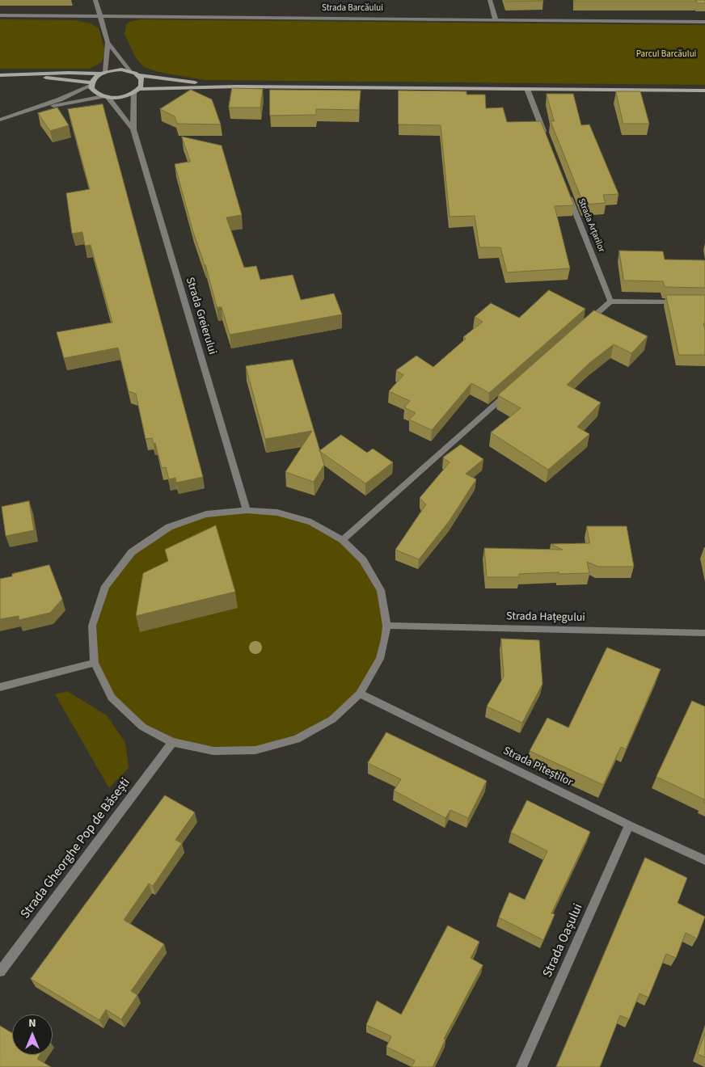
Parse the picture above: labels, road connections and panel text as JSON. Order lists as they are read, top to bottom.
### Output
{
  "streets": {
    "street": [
      "Strada Barcăului",
      "Strada Arțarilor",
      "Strada Greierului",
      "Strada Hațegului",
      "Strada Piteștilor",
      "Strada Gheorghe Pop de Băsești",
      "Strada Oașului"
    ]
  },
  "crossings": [
    ["Strada Piteștilor", "Strada Oașului"]
  ],
  "parks": ["Parcul Barcăului"],
  "north": "top"
}
